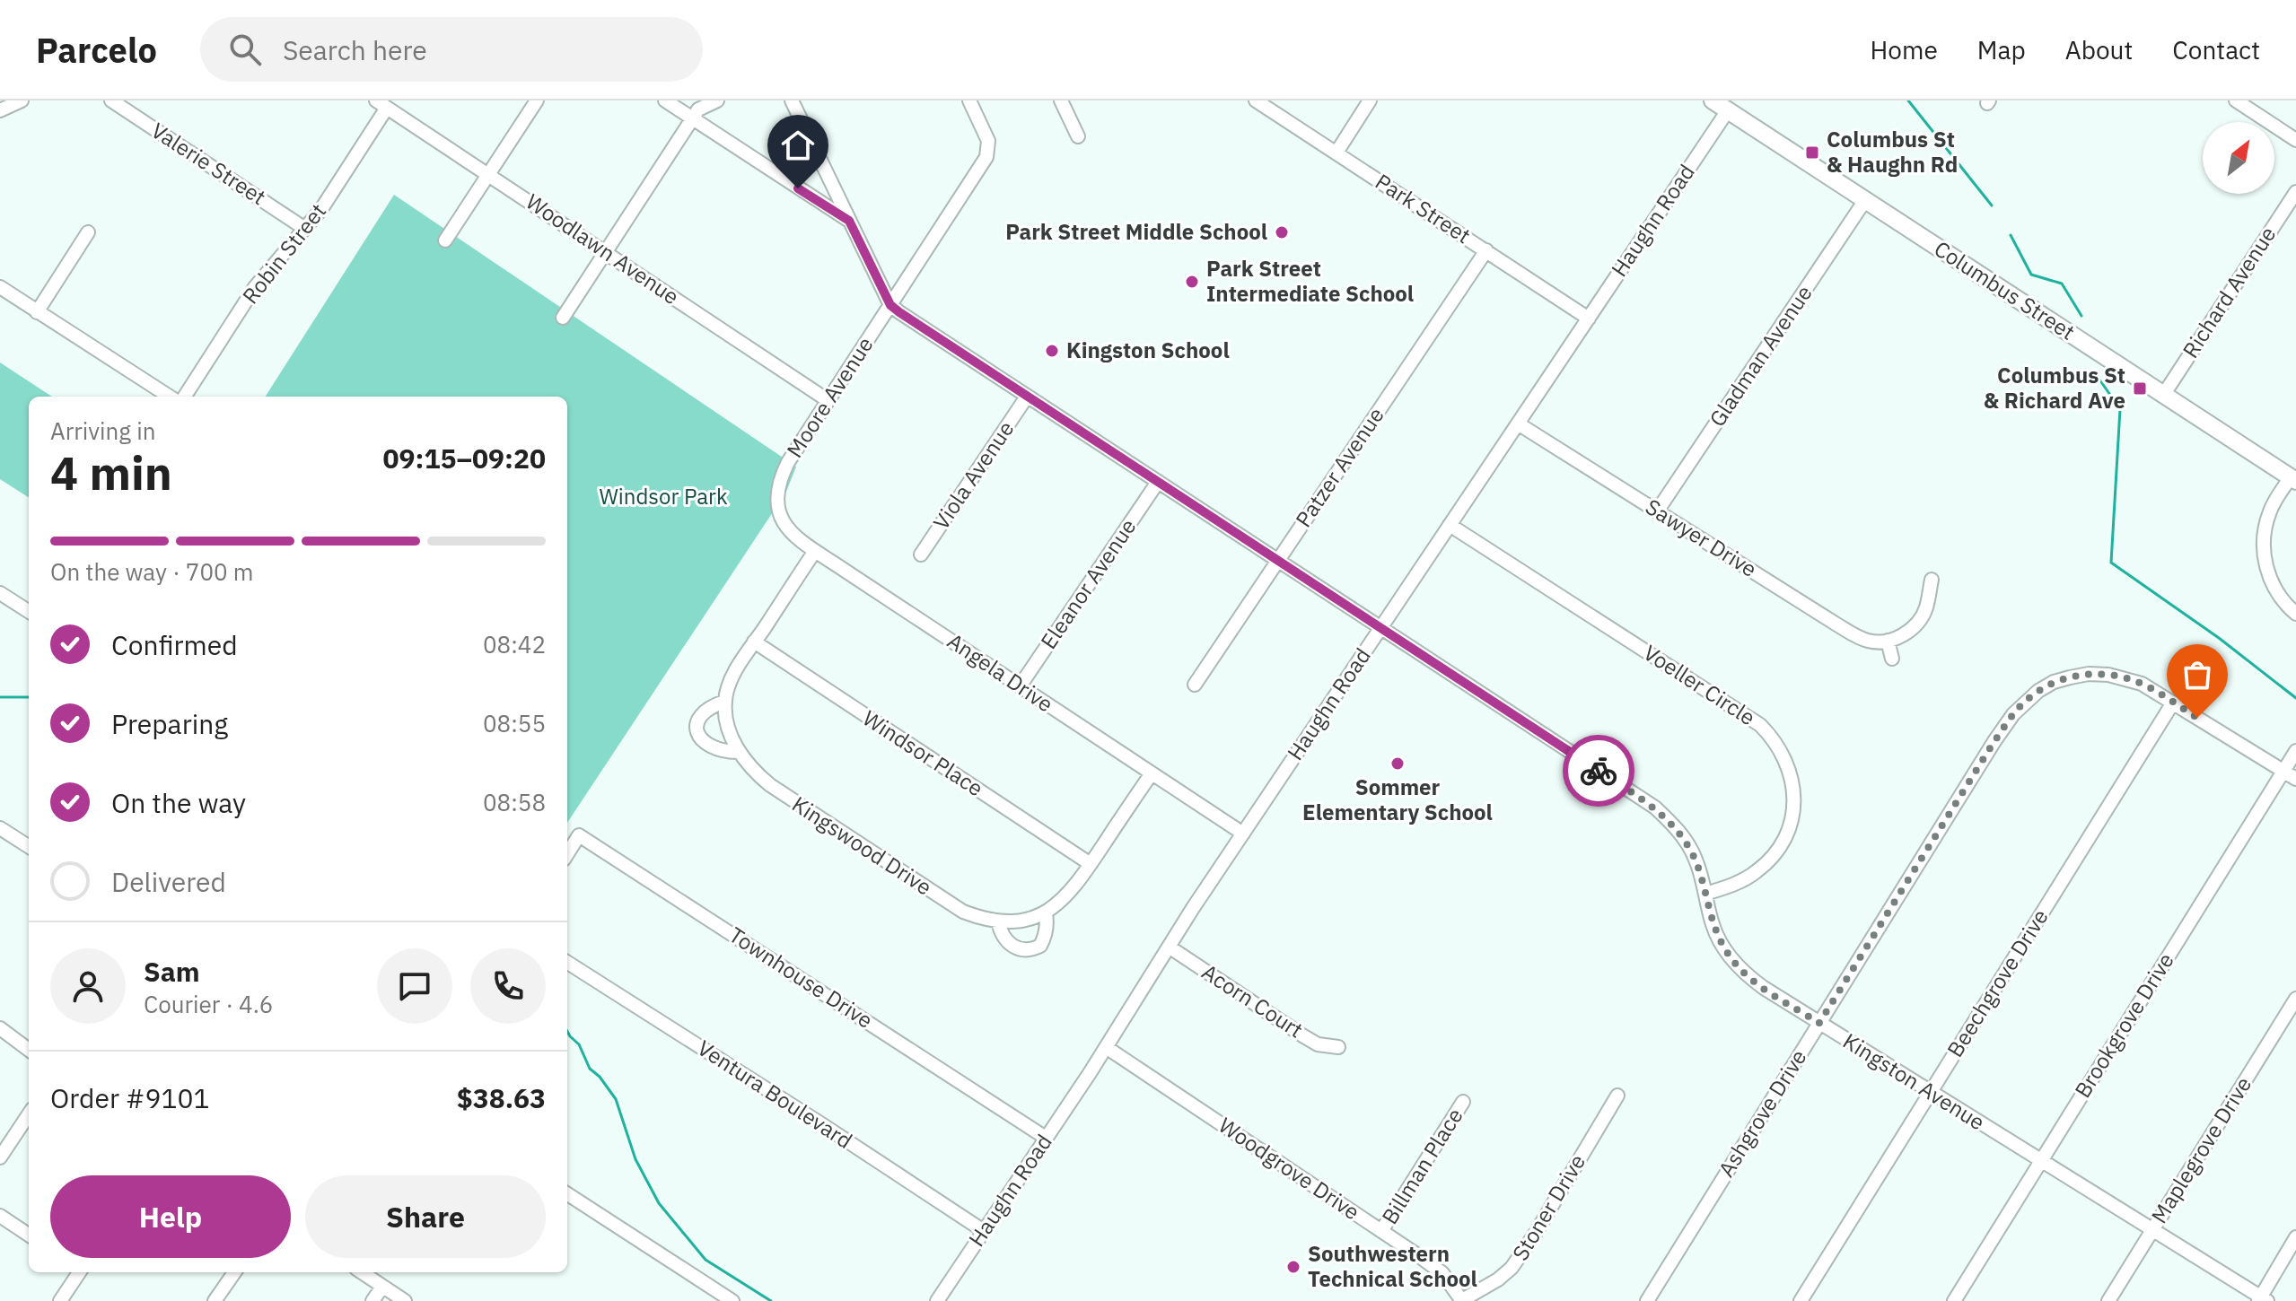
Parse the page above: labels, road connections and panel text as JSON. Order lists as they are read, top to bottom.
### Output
{
  "streets": {
    "main road": ["Columbus Street"],
    "street": [
      "Valerie Street",
      "Park Street",
      "Haughn Road",
      "Woodlawn Avenue",
      "Robin Street",
      "Richard Avenue",
      "Gladman Avenue",
      "Moore Avenue",
      "Patzer Avenue",
      "Viola Avenue",
      "Sawyer Drive",
      "Eleanor Avenue",
      "Angela Drive",
      "Voeller Circle",
      "Windsor Place",
      "Kingswood Drive",
      "Townhouse Drive",
      "Beechgrove Drive",
      "Acorn Court",
      "Brookgrove Drive",
      "Kingston Avenue",
      "Ventura Boulevard",
      "Ashgrove Drive",
      "Maplegrove Drive",
      "Billman Place",
      "Woodgrove Drive",
      "Stoner Drive"
    ]
  },
  "crossings": [
    ["Valerie Street", "Robin Street"],
    ["Park Street", "Haughn Road"],
    ["Park Street", "Patzer Avenue"],
    ["Haughn Road", "Columbus Street"],
    ["Haughn Road", "Sawyer Drive"],
    ["Haughn Road", "Angela Drive"],
    ["Haughn Road", "Voeller Circle"],
    ["Haughn Road", "Townhouse Drive"],
    ["Haughn Road", "Acorn Court"],
    ["Haughn Road", "Kingston Avenue"],
    ["Haughn Road", "Ventura Boulevard"],
    ["Haughn Road", "Woodgrove Drive"],
    ["Woodlawn Avenue", "Robin Street"],
    ["Woodlawn Avenue", "Moore Avenue"],
    ["Columbus Street", "Richard Avenue"],
    ["Columbus Street", "Gladman Avenue"],
    ["Gladman Avenue", "Sawyer Drive"],
    ["Moore Avenue", "Angela Drive"],
    ["Moore Avenue", "Kingston Avenue"],
    ["Patzer Avenue", "Kingston Avenue"],
    ["Viola Avenue", "Kingston Avenue"],
    ["Eleanor Avenue", "Angela Drive"],
    ["Eleanor Avenue", "Kingston Avenue"],
    ["Angela Drive", "Kingswood Drive"],
    ["Voeller Circle", "Kingston Avenue"],
    ["Windsor Place", "Kingswood Drive"],
    ["Beechgrove Drive", "Kingston Avenue"],
    ["Beechgrove Drive", "Ashgrove Drive"],
    ["Brookgrove Drive", "Kingston Avenue"],
    ["Brookgrove Drive", "Ashgrove Drive"],
    ["Kingston Avenue", "Ashgrove Drive"],
    ["Kingston Avenue", "Maplegrove Drive"],
    ["Billman Place", "Woodgrove Drive"],
    ["Woodgrove Drive", "Stoner Drive"]
  ],
  "parks": ["Windsor Park"],
  "places": {
    "transit": ["Columbus St & Haughn Rd", "Columbus St & Richard Ave"],
    "other": [
      "Park Street Middle School",
      "Park Street Intermediate School",
      "Kingston School",
      "Sommer Elementary School",
      "Southwestern Technical School"
    ]
  },
  "north": "top right",
  "page": {
    "header": "Parcelo",
    "search": "Search here",
    "nav": [
      "Home",
      "Map",
      "About",
      "Contact"
    ],
    "heading": ["4 min", "Arriving in", "09:15–09:20"],
    "panel": [
      "Sam",
      "Courier · 4.6",
      "Order #9101",
      "$38.63"
    ],
    "bar": "On the way · 700 m",
    "list": [
      ["Confirmed", "08:42"],
      ["Preparing", "08:55"],
      ["On the way", "08:58"],
      "Delivered"
    ],
    "buttons": ["Help", "Share"]
  }
}
